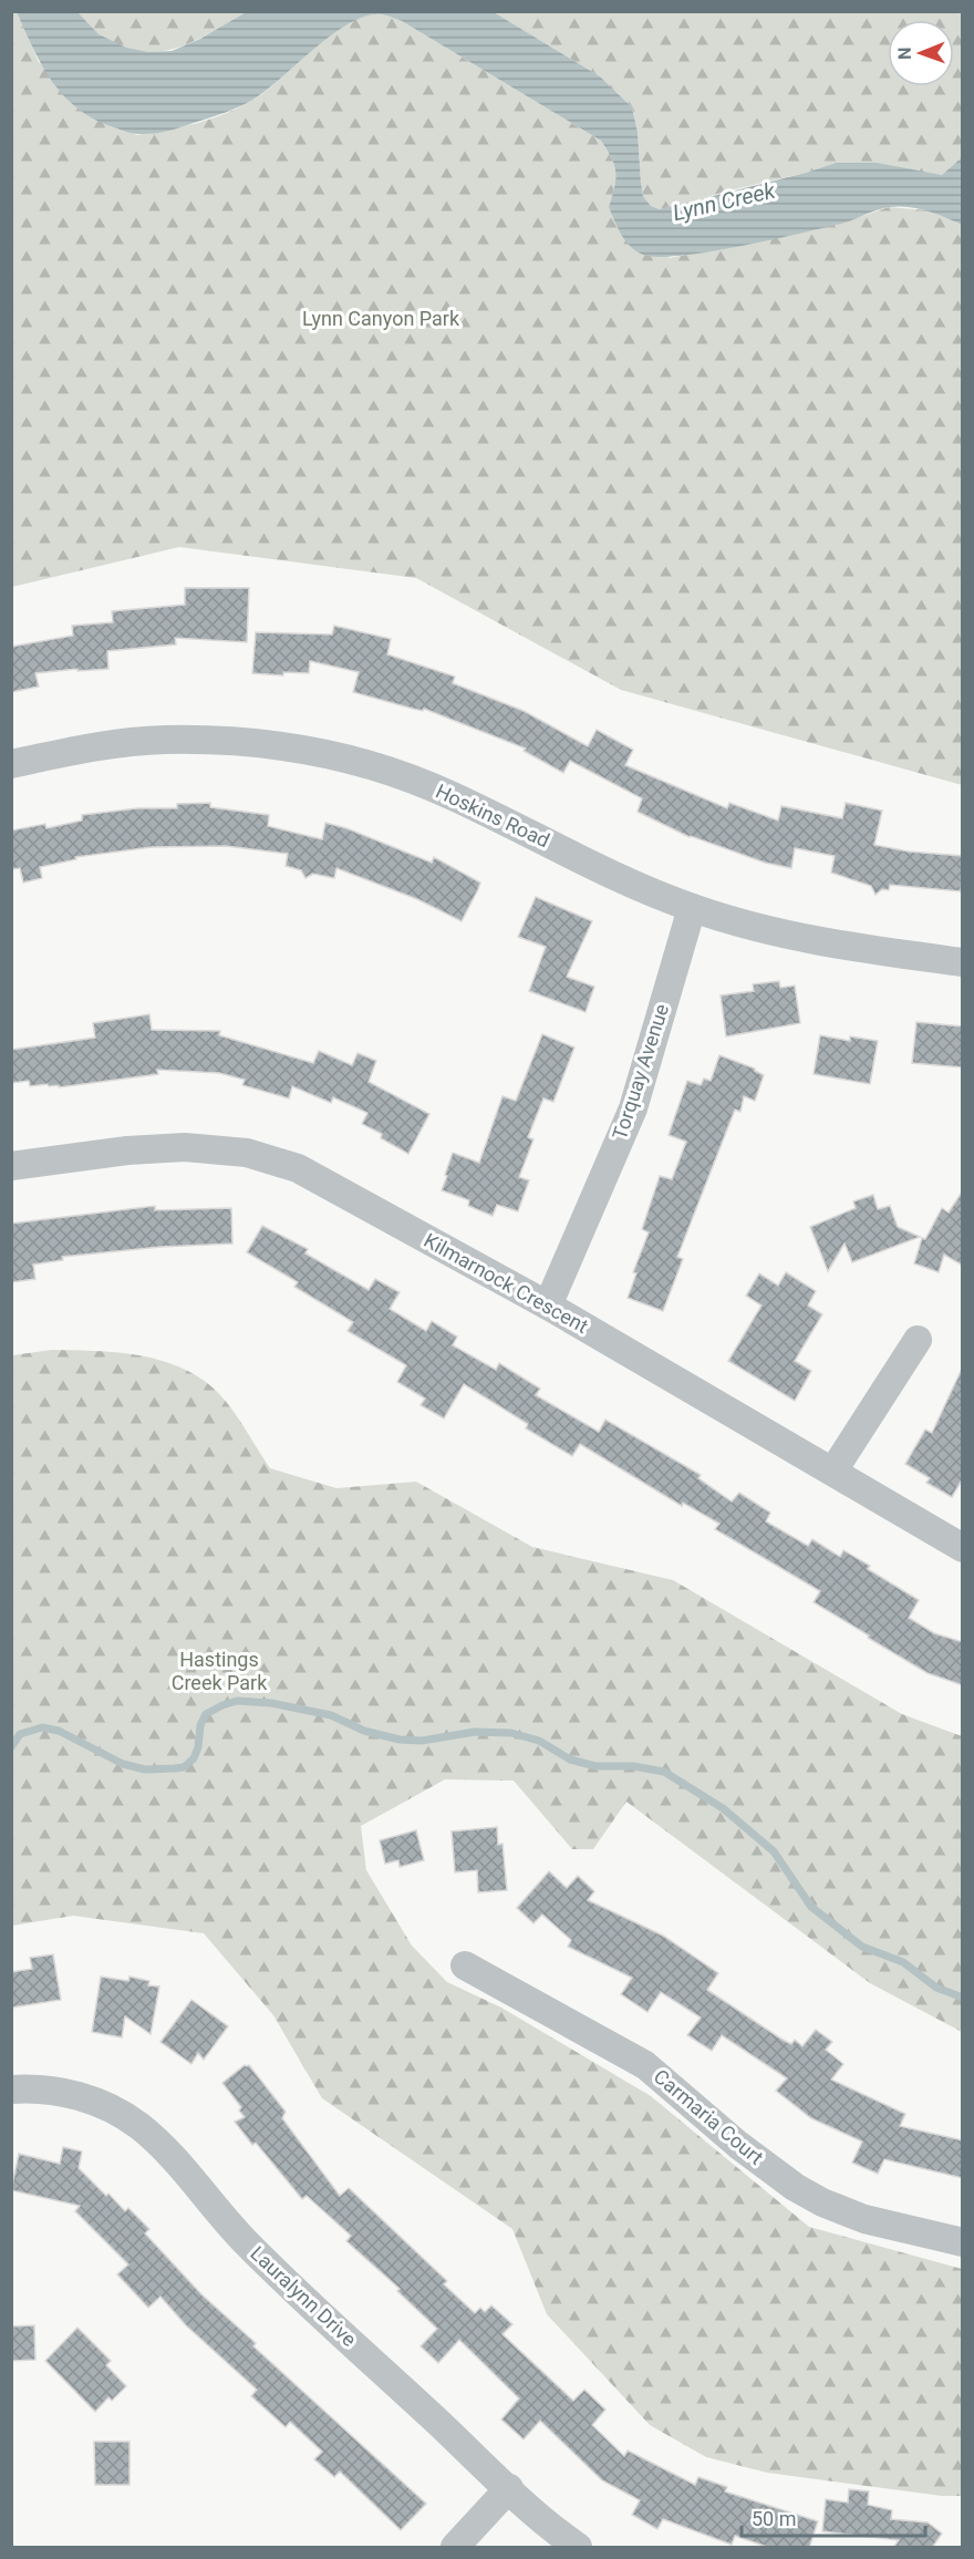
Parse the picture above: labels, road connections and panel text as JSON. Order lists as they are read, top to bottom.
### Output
{
  "streets": {
    "street": [
      "Hoskins Road",
      "Torquay Avenue",
      "Kilmarnock Crescent",
      "Carmaria Court",
      "Lauralynn Drive"
    ]
  },
  "crossings": [
    ["Hoskins Road", "Torquay Avenue"],
    ["Torquay Avenue", "Kilmarnock Crescent"]
  ],
  "water": ["Lynn Creek"],
  "parks": ["Lynn Canyon Park", "Hastings Creek Park"],
  "scale_bar": "50 m",
  "north": "left"
}
